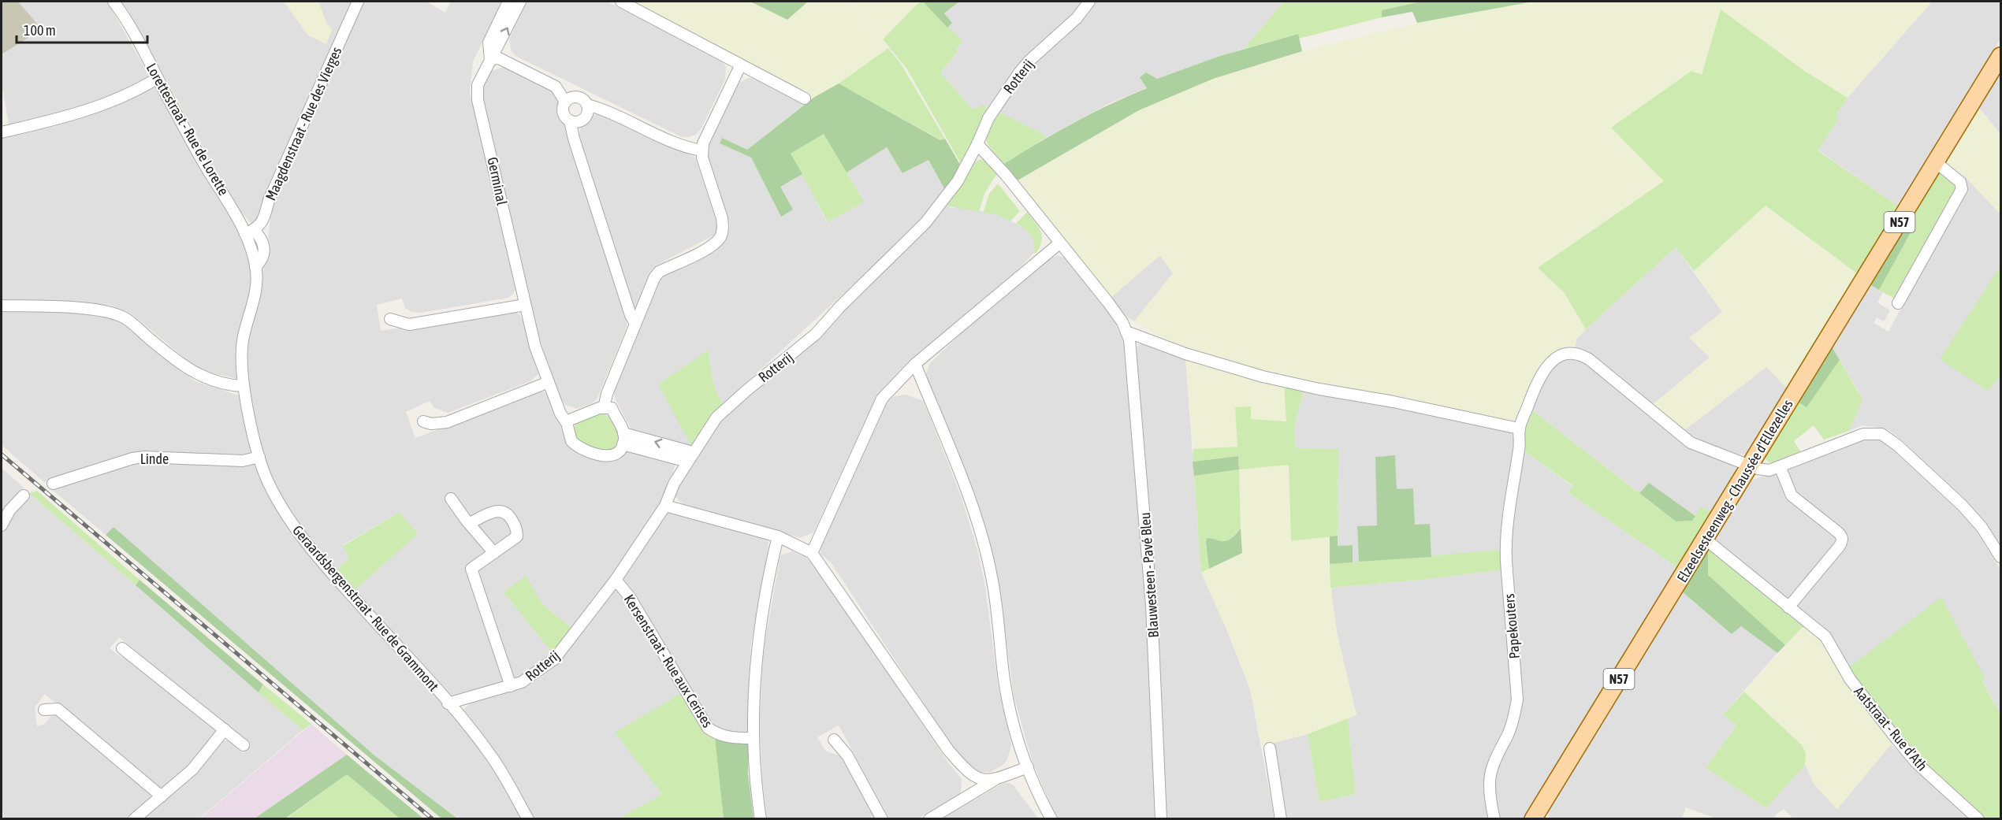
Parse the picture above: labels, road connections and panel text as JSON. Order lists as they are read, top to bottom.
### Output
{
  "streets": {
    "main road": ["N57", "Elzeelsesteenweg - Chaussée d'Ellezelles"],
    "street": [
      "Rotterij",
      "Maagdenstraat - Rue des Vierges",
      "Lorettestraat - Rue de Lorette",
      "Germinal",
      "Linde",
      "Blauwesteen - Pavé Bleu",
      "Geraardsbergenstraat - Rue de Grammont",
      "Papekouters",
      "Kersenstraat - Rue aux Cerises",
      "Aatstraat - Rue d'Ath"
    ]
  },
  "crossings": [
    ["Rotterij", "Geraardsbergenstraat - Rue de Grammont"],
    ["Rotterij", "Kersenstraat - Rue aux Cerises"],
    ["Maagdenstraat - Rue des Vierges", "Lorettestraat - Rue de Lorette"],
    ["Maagdenstraat - Rue des Vierges", "Geraardsbergenstraat - Rue de Grammont"],
    ["Lorettestraat - Rue de Lorette", "Geraardsbergenstraat - Rue de Grammont"],
    ["Linde", "Geraardsbergenstraat - Rue de Grammont"],
    ["Elzeelsesteenweg - Chaussée d'Ellezelles", "Aatstraat - Rue d'Ath"]
  ],
  "scale_bar": "100 m"
}
